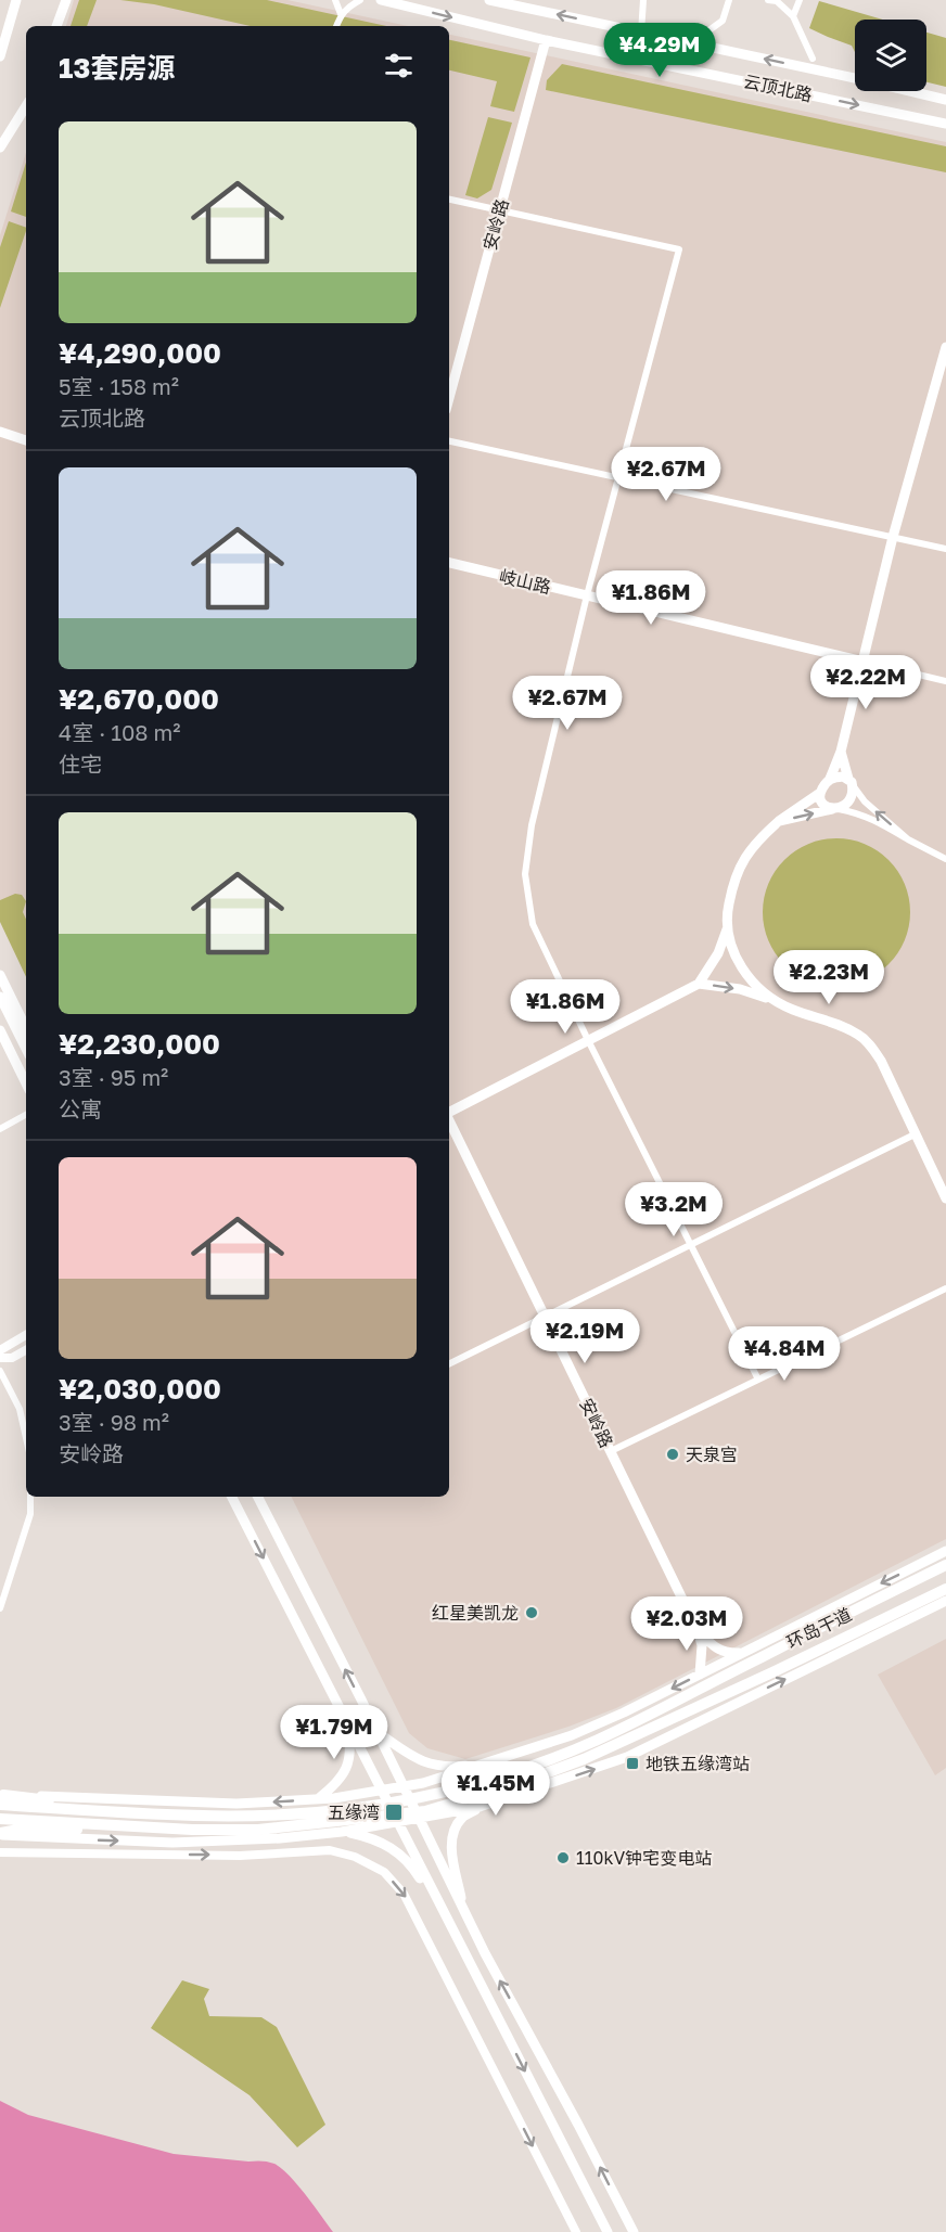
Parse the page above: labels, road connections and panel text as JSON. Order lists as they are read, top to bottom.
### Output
{
  "streets": {
    "highway": ["环岛干道"],
    "main road": ["云顶北路", "安岭路", "岐山路"]
  },
  "crossings": [
    ["云顶北路", "安岭路"]
  ],
  "places": {
    "other": ["天泉宫", "红星美凯龙", "110kV钟宅变电站"],
    "transit": ["地铁五缘湾站", "五缘湾"]
  },
  "page": {
    "price": [
      "¥4.29M",
      "¥2.67M",
      "¥1.86M",
      "¥2.22M",
      "¥2.67M",
      "¥2.23M",
      "¥1.86M",
      "¥3.2M",
      "¥2.19M",
      "¥4.84M",
      "¥2.03M",
      "¥1.79M",
      "¥1.45M"
    ],
    "heading": "13套房源",
    "list": [
      {
        "name": "¥4,290,000",
        "note": "5室 · 158 m² · 云顶北路"
      },
      {
        "name": "¥2,670,000",
        "note": "4室 · 108 m² · 住宅"
      },
      {
        "name": "¥2,230,000",
        "note": "3室 · 95 m² · 公寓"
      },
      {
        "name": "¥2,030,000",
        "note": "3室 · 98 m² · 安岭路"
      }
    ]
  }
}
